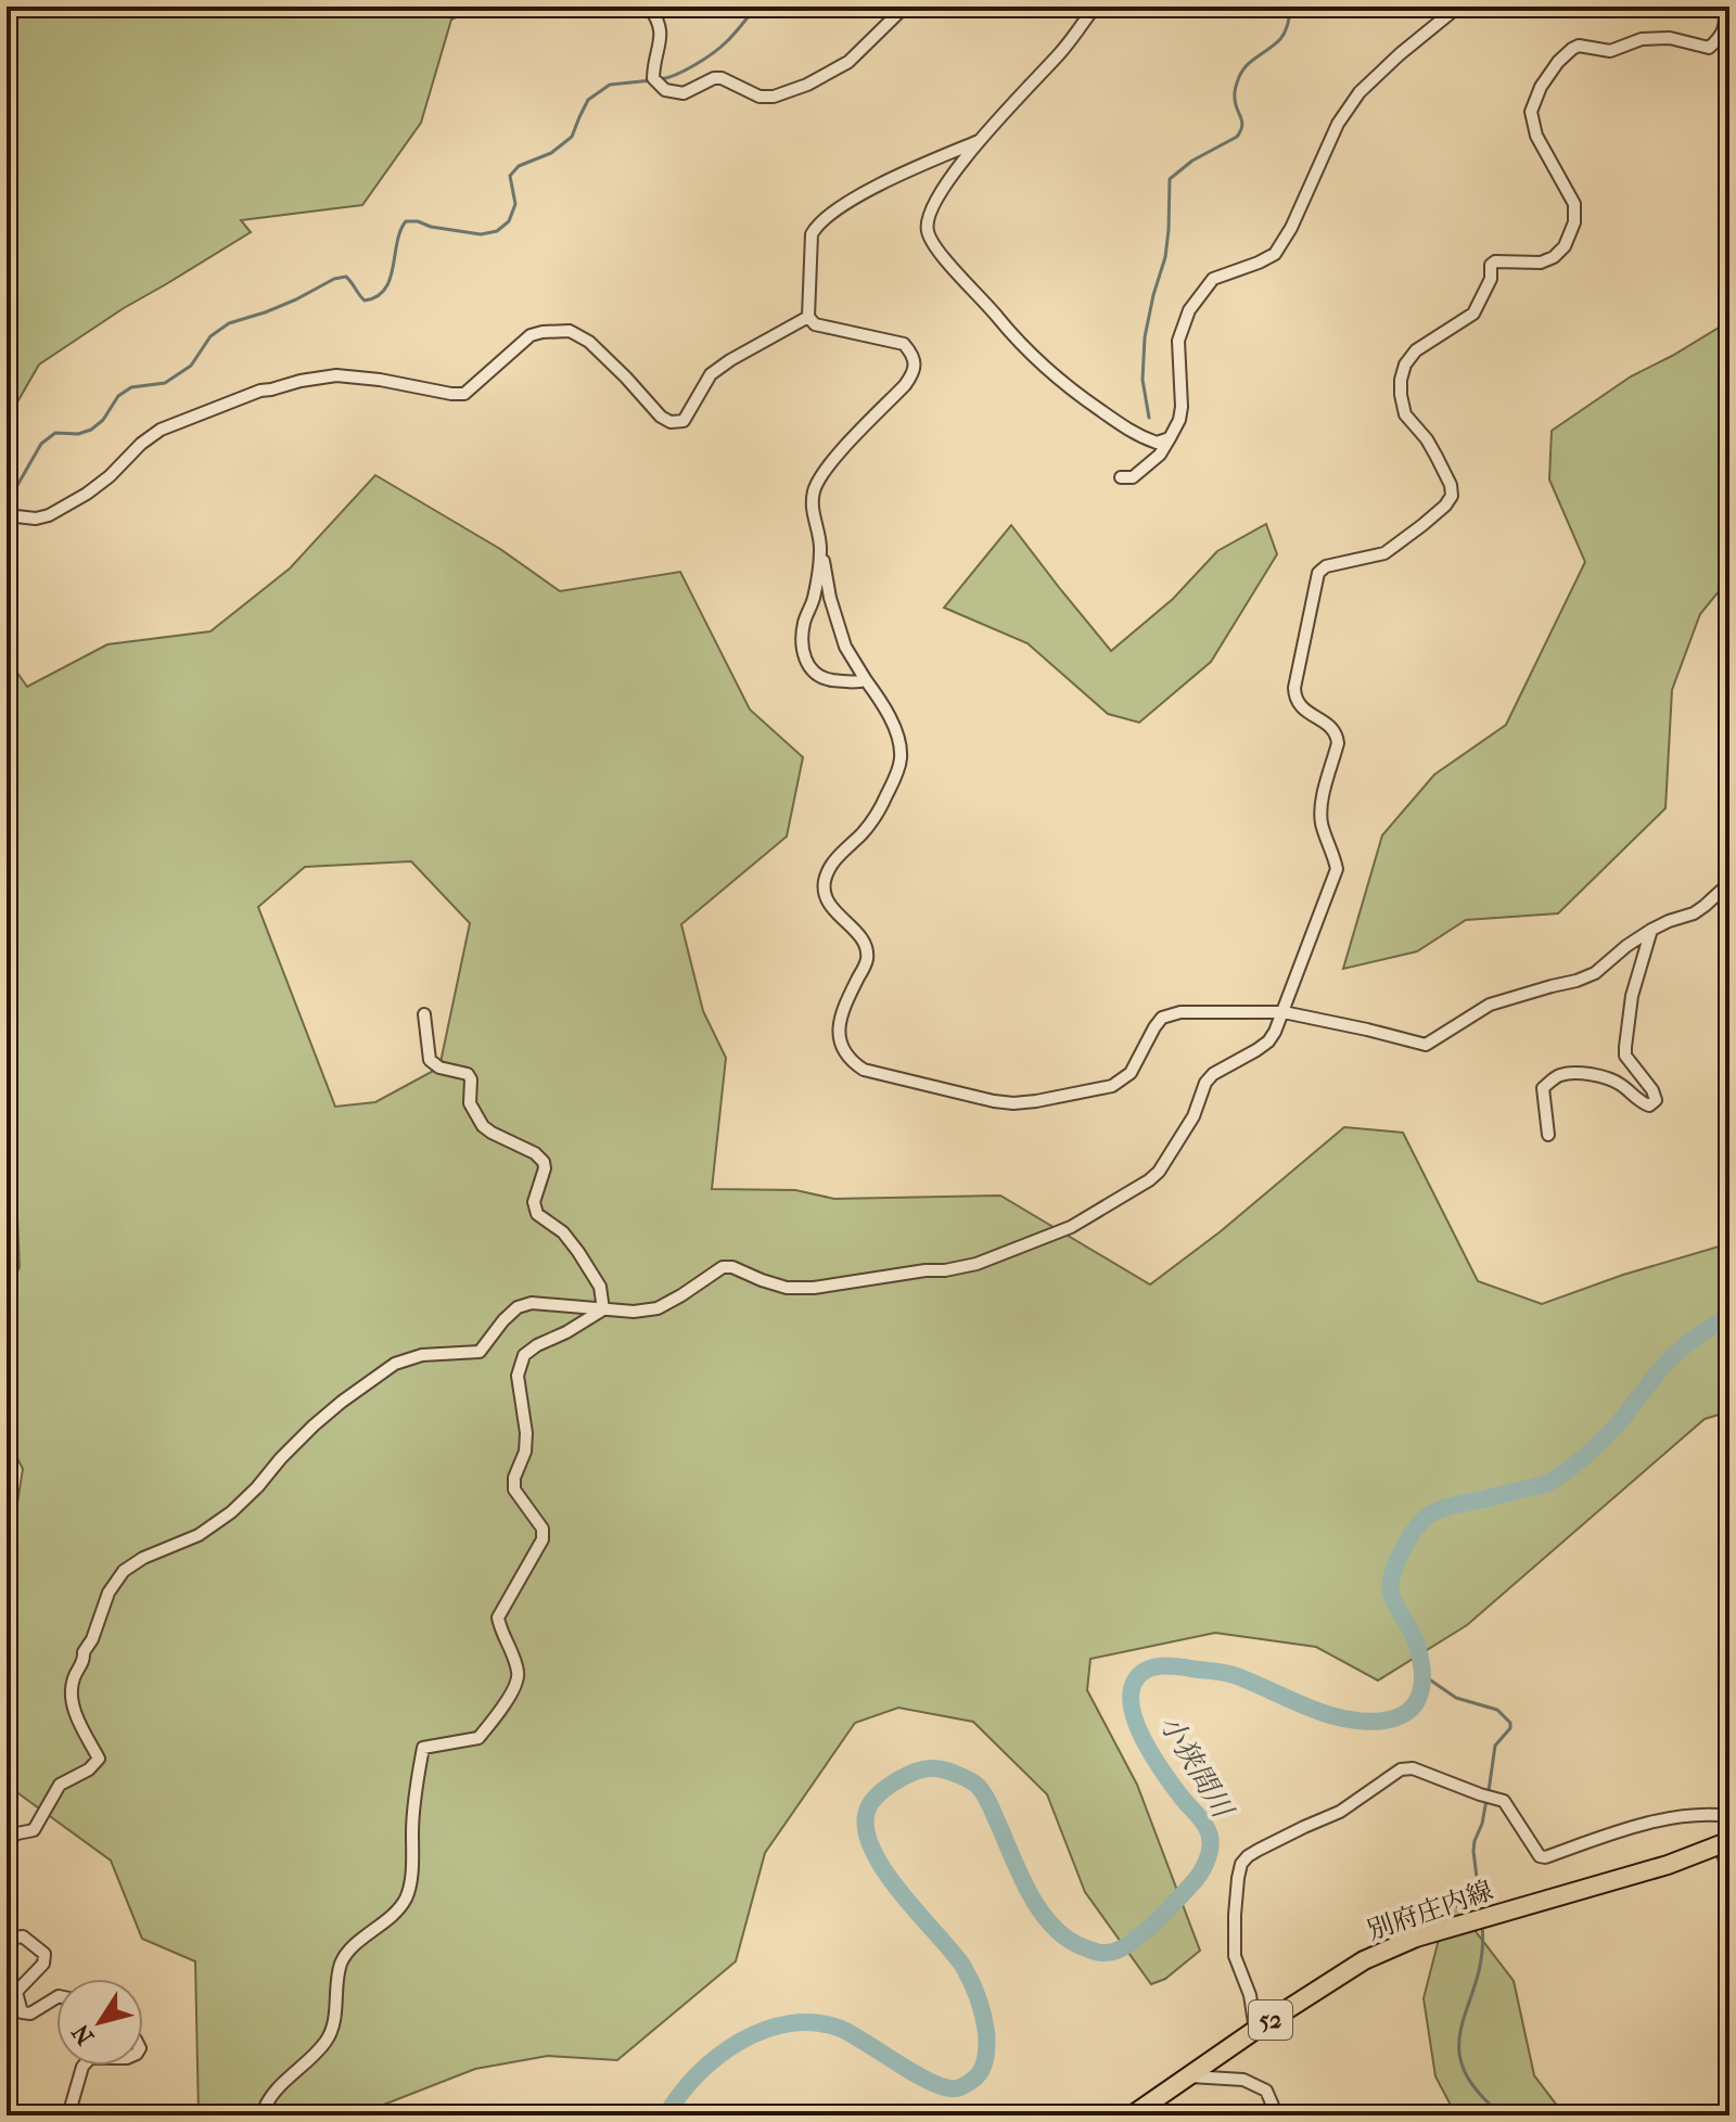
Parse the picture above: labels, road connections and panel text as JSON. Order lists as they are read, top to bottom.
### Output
{
  "streets": {
    "main road": ["別府庄内線", "52"]
  },
  "water": ["小狭間川"],
  "north": "bottom left"
}
